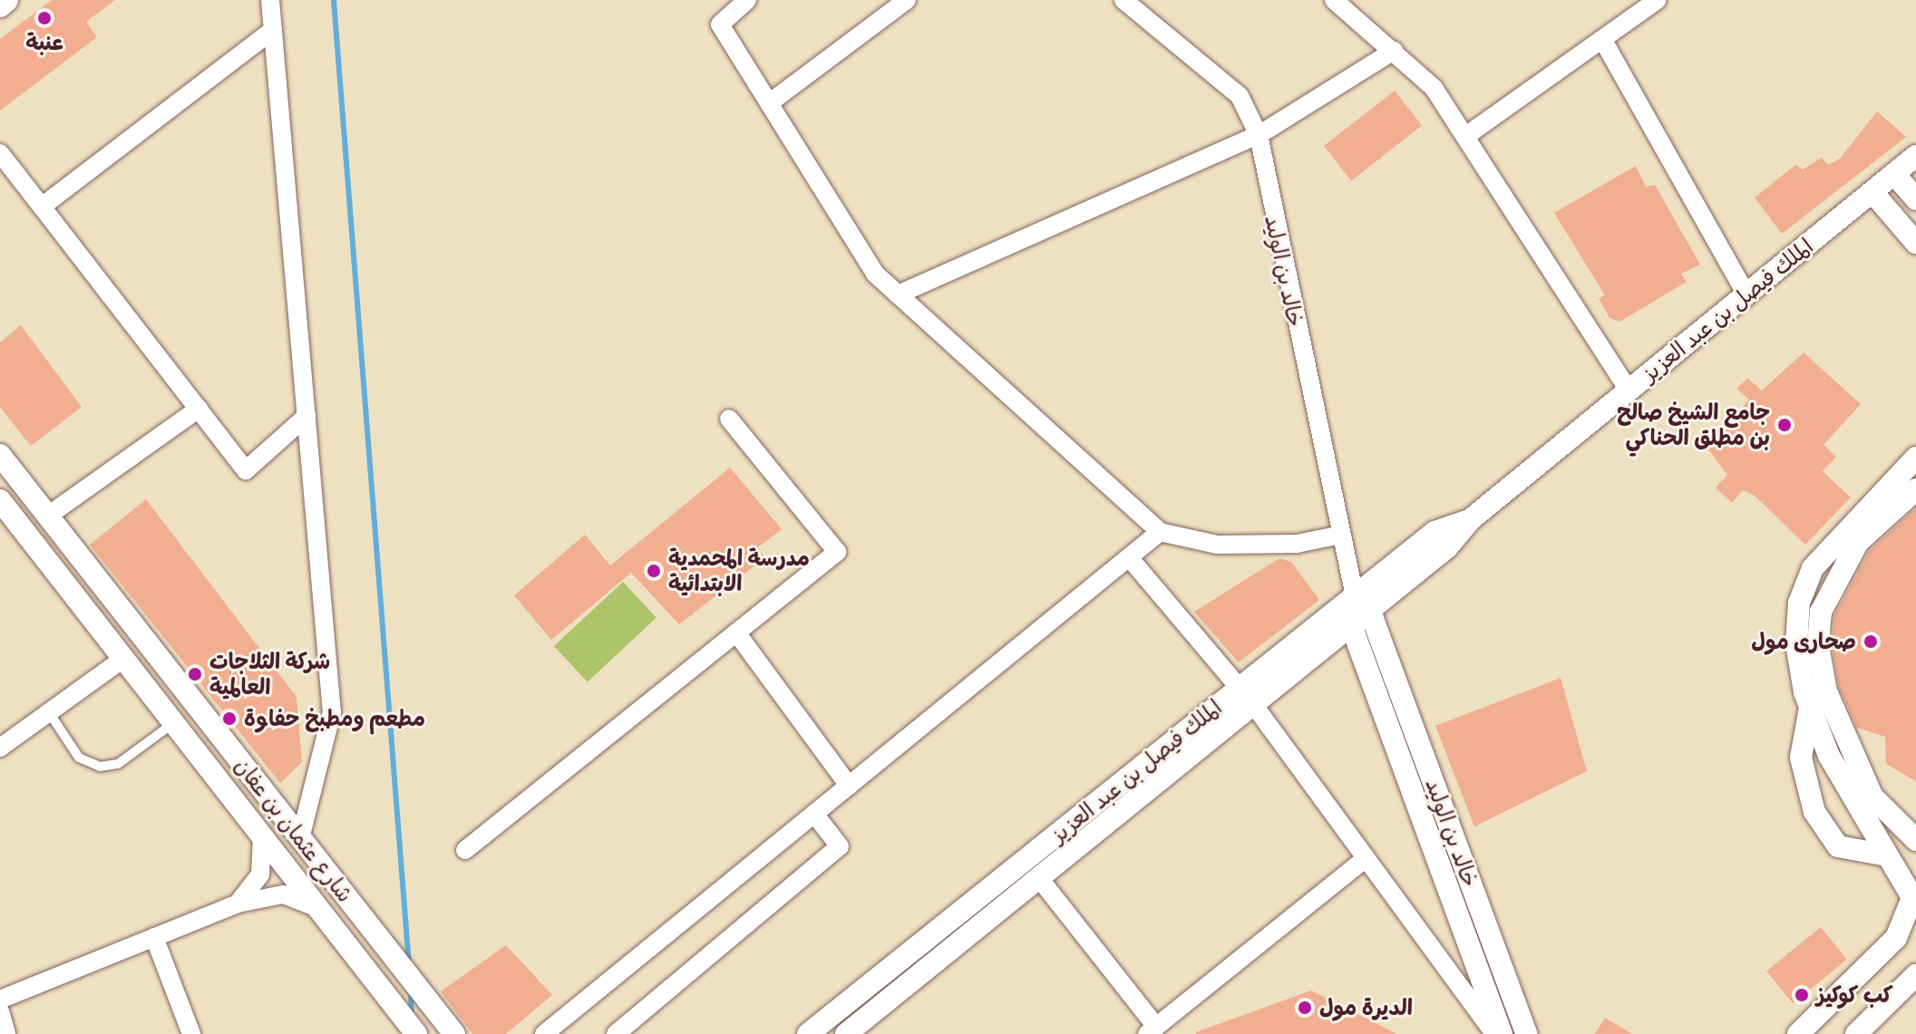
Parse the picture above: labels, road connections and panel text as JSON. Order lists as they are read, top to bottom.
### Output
{
  "streets": {
    "street": ["خالد بن الوليد", "الملك فيصل بن عبد العزيز", "شارع عثمان بن عفان"]
  },
  "crossings": [
    ["خالد بن الوليد", "الملك فيصل بن عبد العزيز"]
  ],
  "places": [
    "عنبة",
    "جامع الشيخ صالح بن مطلق الحناكي",
    "مدرسة المحمدية الابتدائية",
    "صحارى مول",
    "شركة الثلاجات العالمية",
    "مطعم ومطبخ حفاوة",
    "كب كوكيز",
    "الديرة مول"
  ]
}
